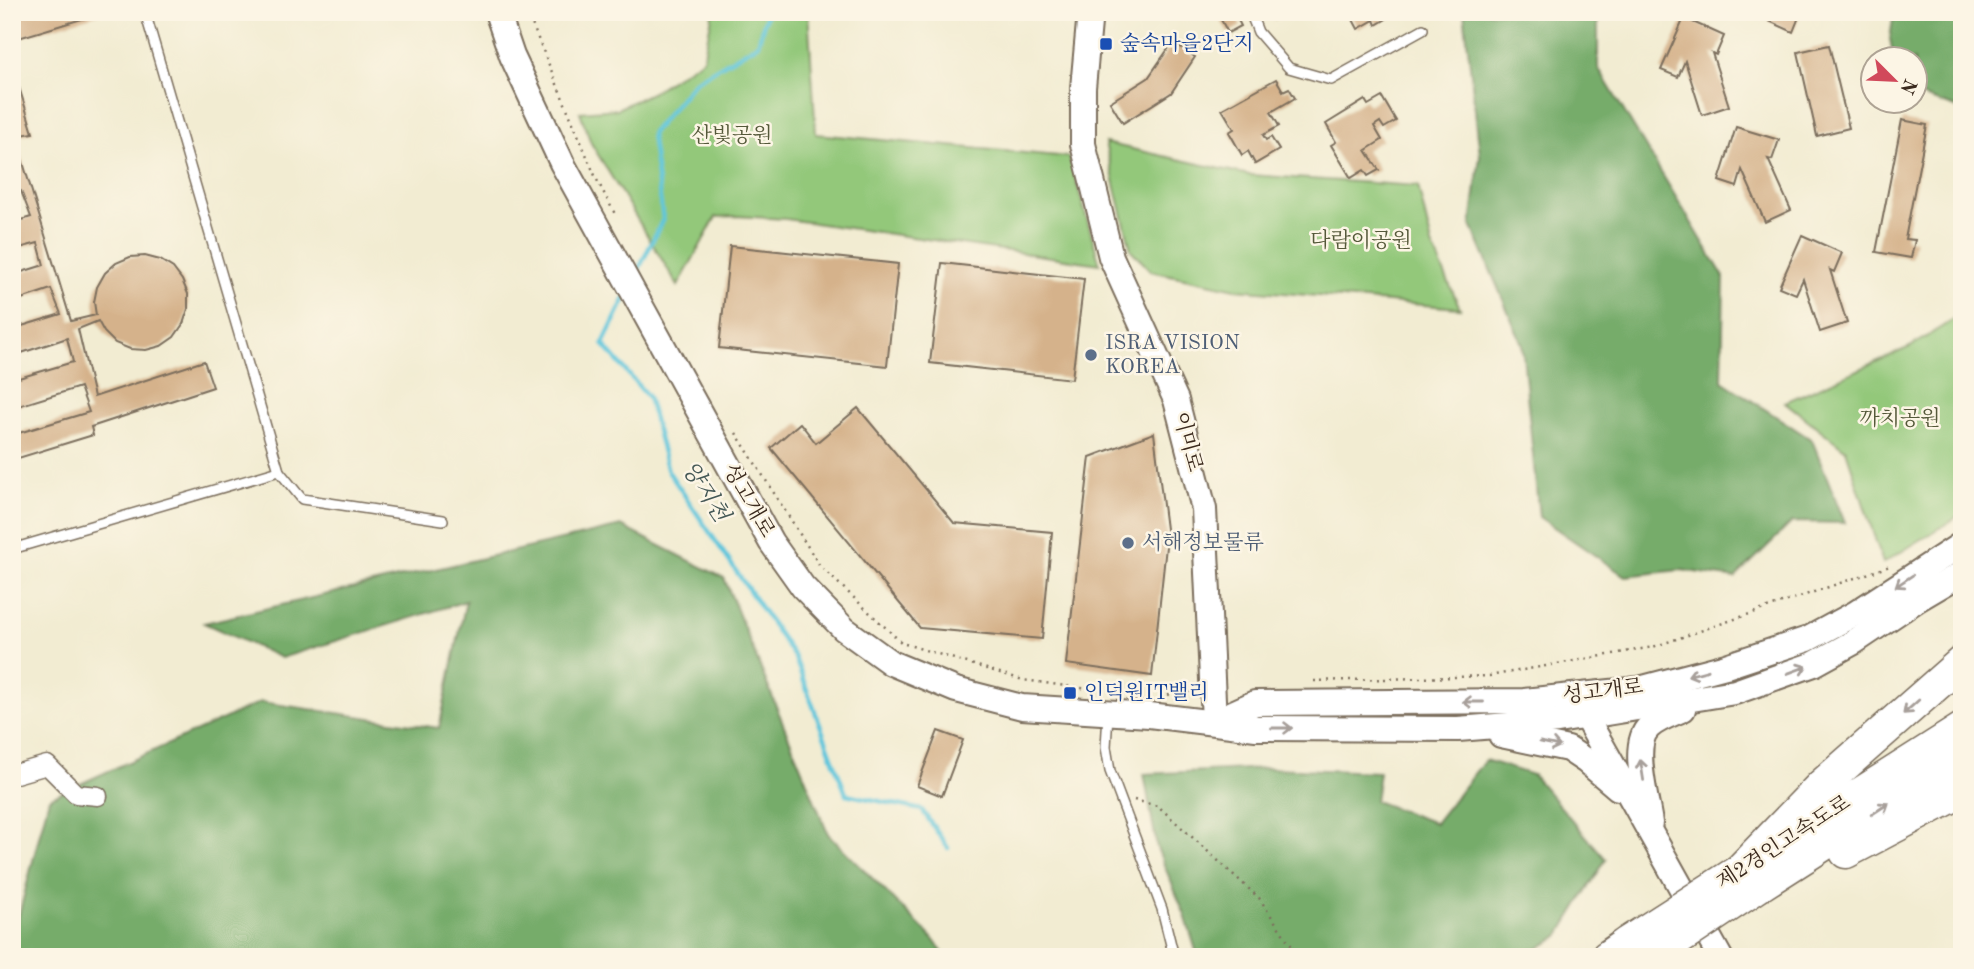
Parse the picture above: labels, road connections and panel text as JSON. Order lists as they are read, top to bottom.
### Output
{
  "streets": {
    "highway": ["제2경인고속도로"],
    "street": ["이미로", "성고개로"]
  },
  "crossings": [
    ["이미로", "성고개로"]
  ],
  "water": ["양지천"],
  "parks": ["산빛공원", "다람이공원", "까치공원"],
  "places": {
    "transit": ["숲속마을2단지", "인덕원IT밸리"],
    "other": ["ISRA VISION KOREA", "서해정보물류"]
  },
  "north": "bottom right"
}
